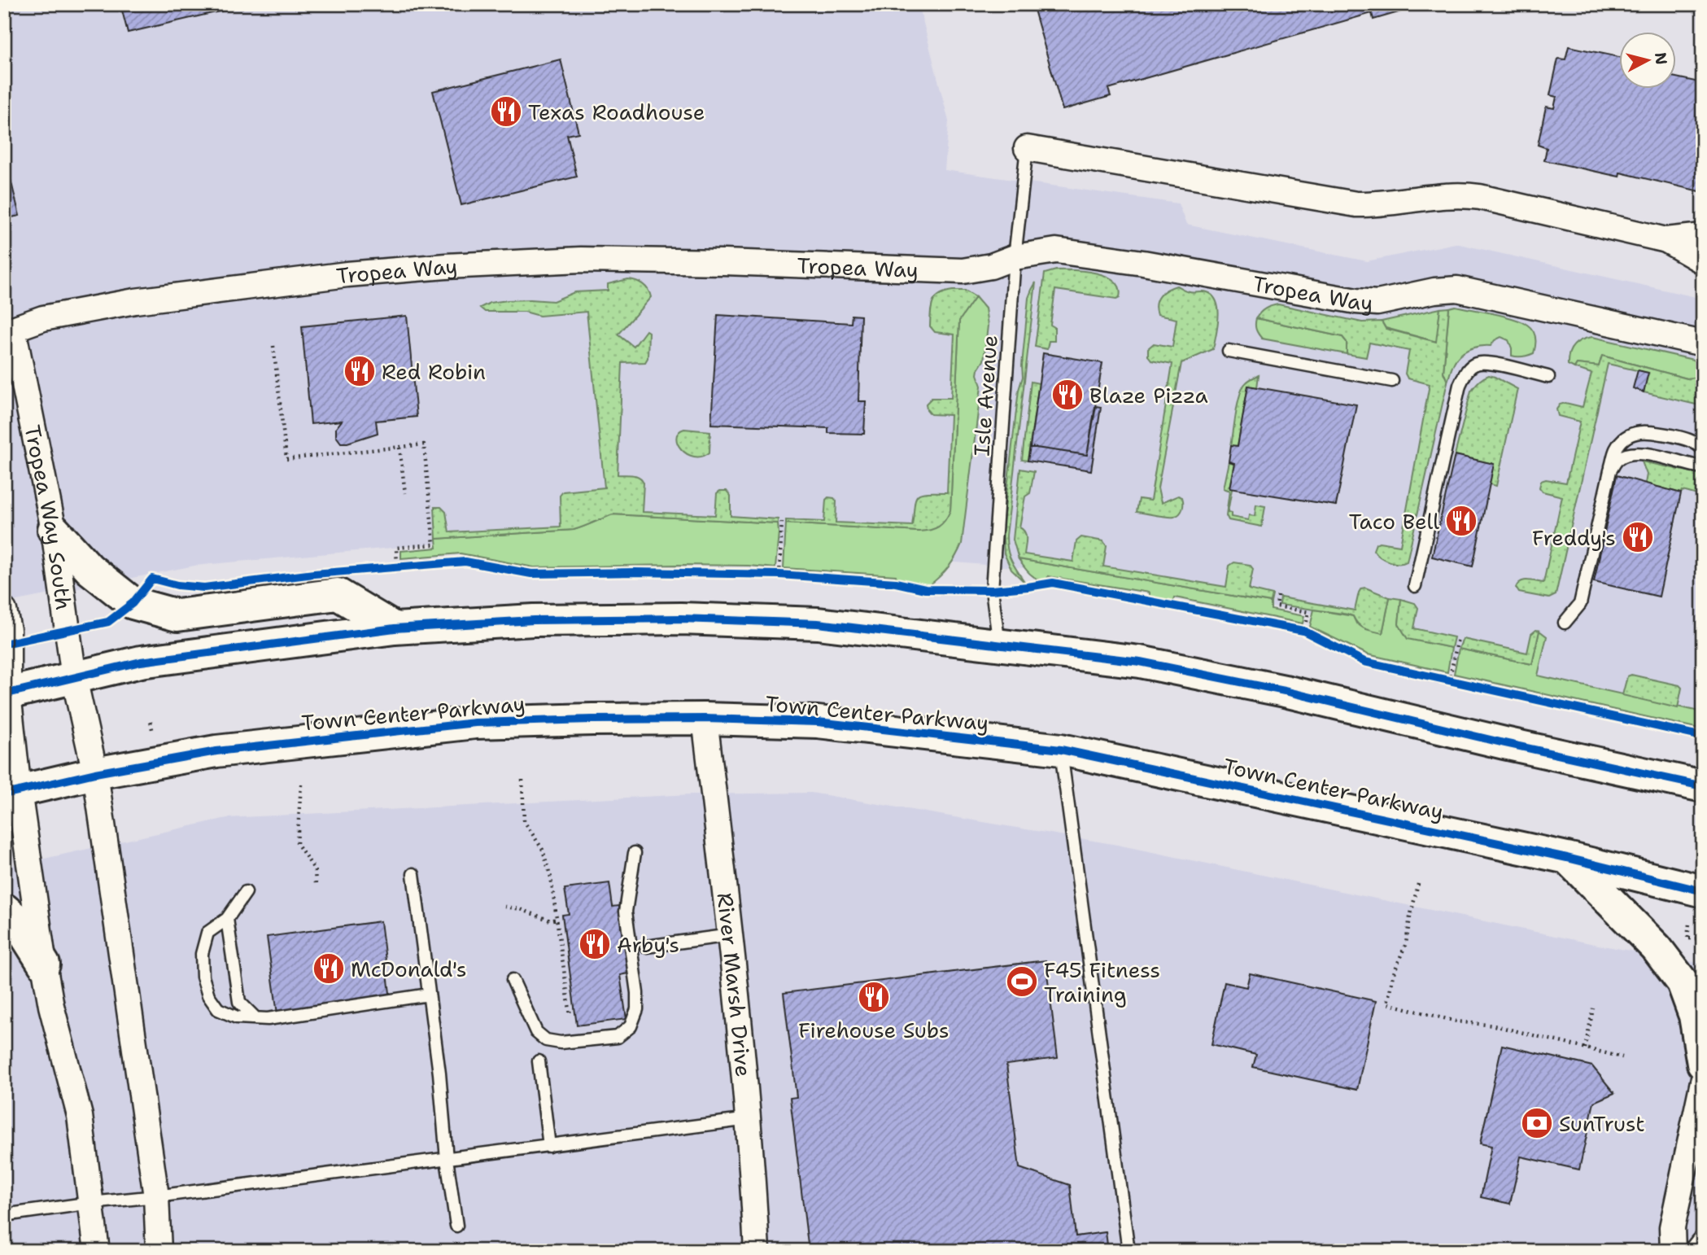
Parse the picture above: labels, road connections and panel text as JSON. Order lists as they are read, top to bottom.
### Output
{
  "streets": {
    "main road": ["Town Center Parkway"],
    "street": ["Tropea Way", "Tropea Way South", "River Marsh Drive"],
    "lane": ["Isle Avenue"]
  },
  "crossings": [
    ["Tropea Way", "Isle Avenue"],
    ["Tropea Way", "Tropea Way South"],
    ["Tropea Way South", "Town Center Parkway"],
    ["Town Center Parkway", "River Marsh Drive"]
  ],
  "places": {
    "restaurant": [
      "Texas Roadhouse",
      "Red Robin",
      "Blaze Pizza",
      "Taco Bell",
      "Freddy's",
      "Arby's",
      "McDonald's",
      "Firehouse Subs"
    ],
    "sports": ["F45 Fitness Training"],
    "bank": ["SunTrust"]
  },
  "north": "right"
}
